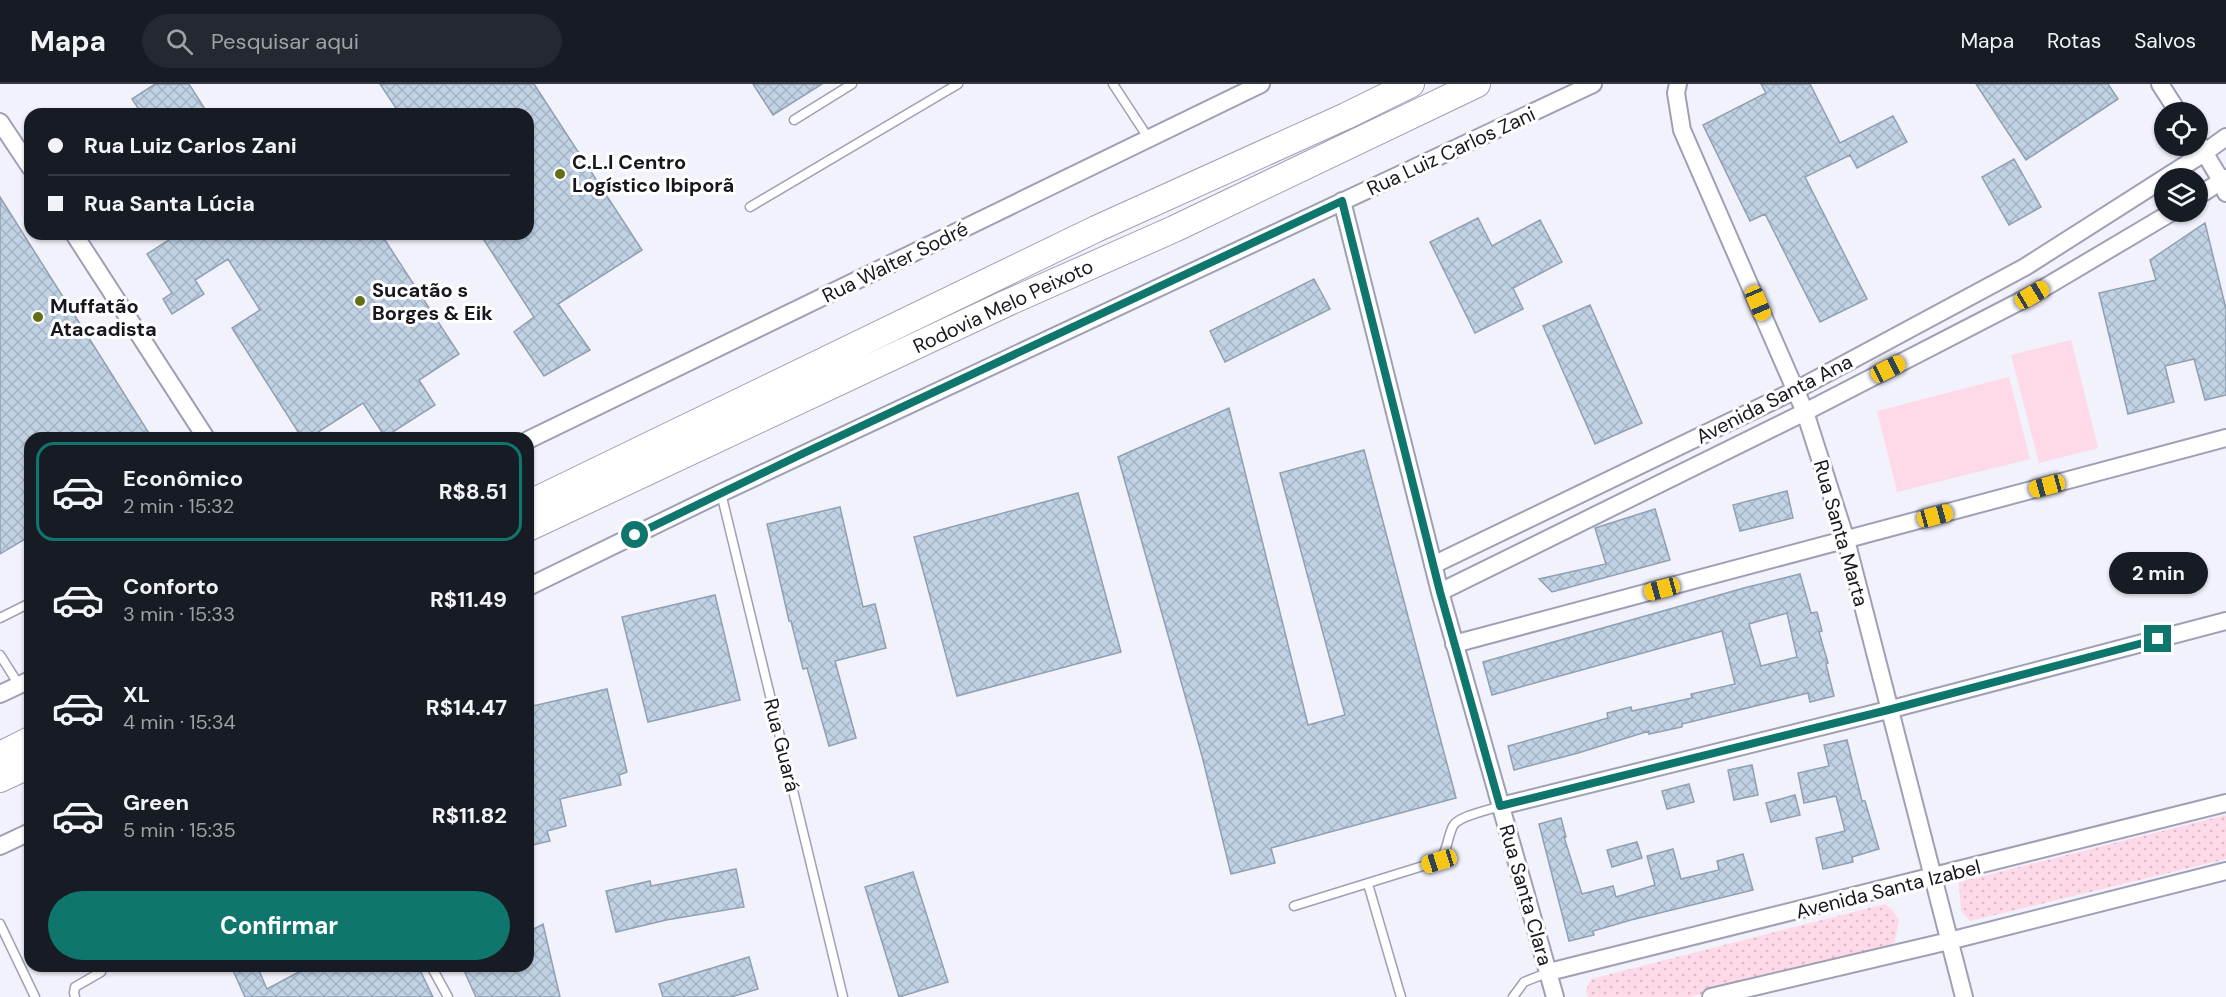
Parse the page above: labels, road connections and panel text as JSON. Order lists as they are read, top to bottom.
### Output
{
  "streets": {
    "main road": ["Rodovia Melo Peixoto"],
    "street": [
      "Rua Luiz Carlos Zani",
      "Rua Walter Sodré",
      "Avenida Santa Ana",
      "Rua Santa Marta",
      "Avenida Santa Izabel",
      "Rua Santa Clara"
    ],
    "lane": ["Rua Guará"]
  },
  "crossings": [
    ["Rua Luiz Carlos Zani", "Rua Guará"],
    ["Rua Luiz Carlos Zani", "Rua Santa Clara"],
    ["Avenida Santa Ana", "Rua Santa Marta"],
    ["Avenida Santa Ana", "Rua Santa Clara"],
    ["Rua Santa Marta", "Avenida Santa Izabel"],
    ["Avenida Santa Izabel", "Rua Santa Clara"]
  ],
  "places": ["C.L.I Centro Logístico Ibiporã", "Sucatão s Borges & Eik", "Muffatão Atacadista"],
  "page": {
    "header": "Mapa",
    "search": "Pesquisar aqui",
    "nav": ["Mapa", "Rotas", "Salvos"],
    "banner": ["Rua Luiz Carlos Zani", "Rua Santa Lúcia"],
    "list": [
      {
        "name": "Econômico",
        "note": "2 min · 15:32",
        "value": "R$8.51"
      },
      {
        "name": "Conforto",
        "note": "3 min · 15:33",
        "value": "R$11.49"
      },
      {
        "name": "XL",
        "note": "4 min · 15:34",
        "value": "R$14.47"
      },
      {
        "name": "Green",
        "note": "5 min · 15:35",
        "value": "R$11.82"
      }
    ],
    "bubble": "2 min",
    "buttons": "Confirmar"
  }
}
